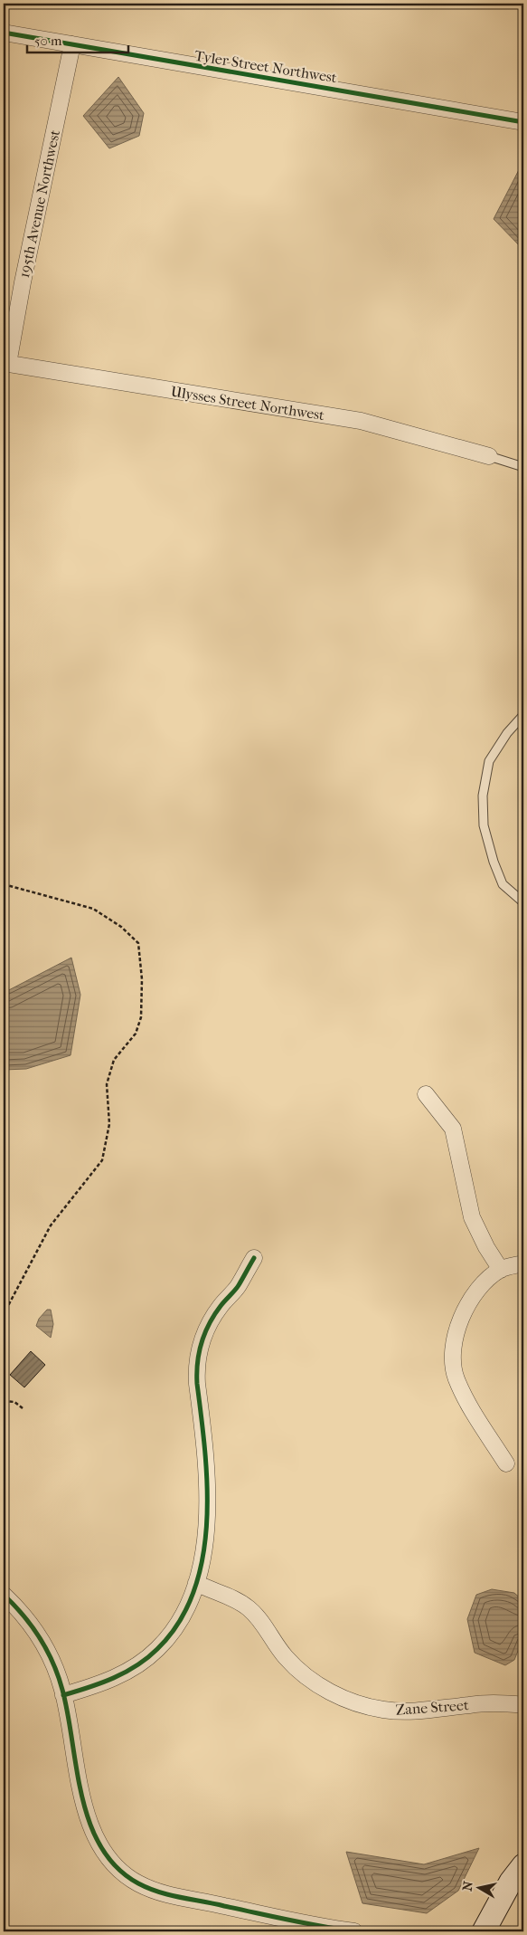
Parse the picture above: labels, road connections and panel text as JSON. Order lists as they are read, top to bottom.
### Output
{
  "streets": {
    "street": [
      "Tyler Street Northwest",
      "195th Avenue Northwest",
      "Ulysses Street Northwest",
      "Zane Street"
    ]
  },
  "crossings": [
    ["Tyler Street Northwest", "195th Avenue Northwest"],
    ["195th Avenue Northwest", "Ulysses Street Northwest"]
  ],
  "scale_bar": "50 m",
  "north": "left"
}
